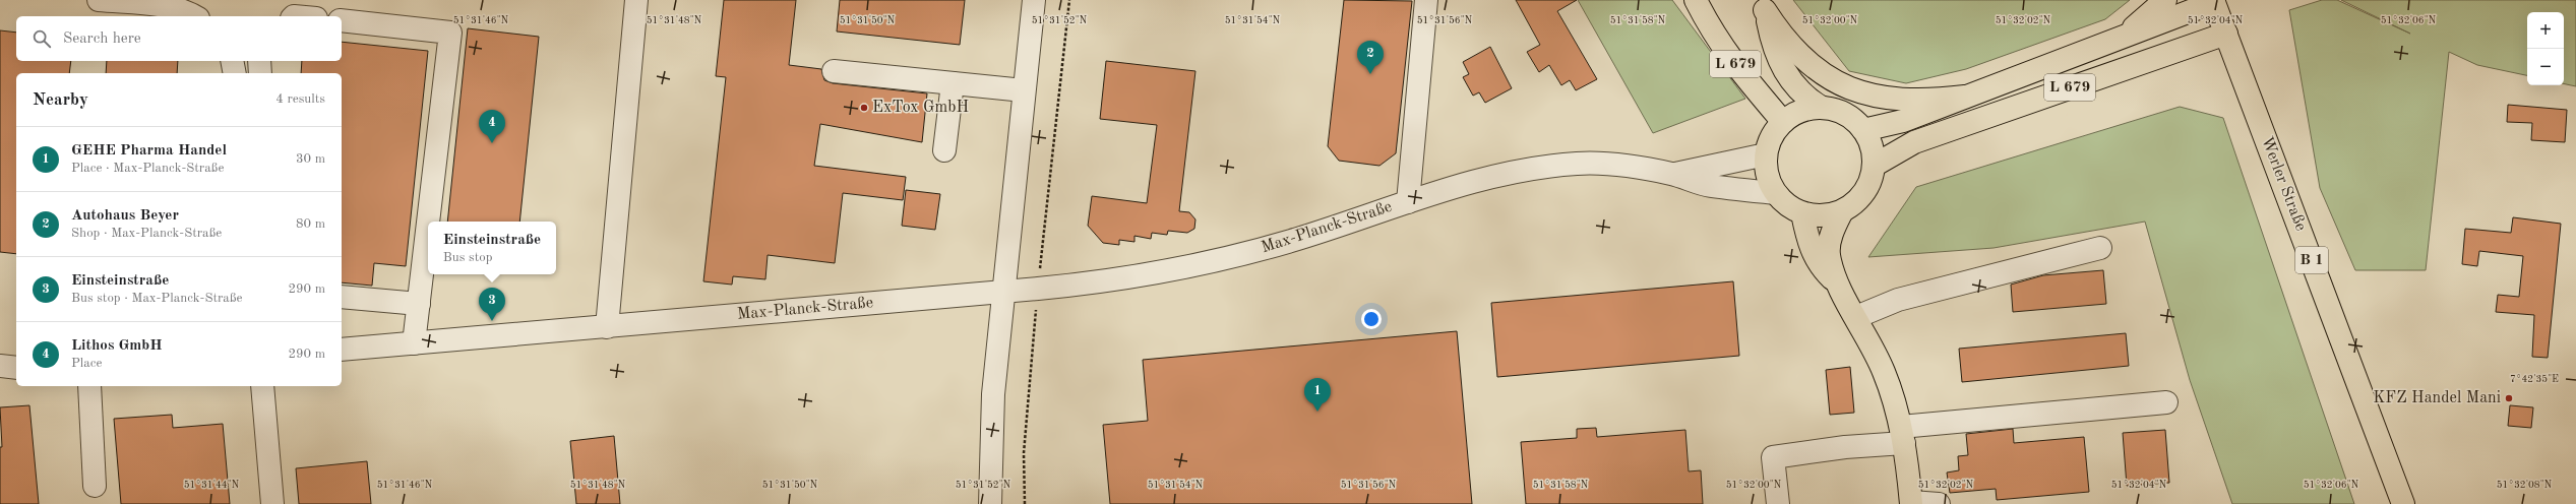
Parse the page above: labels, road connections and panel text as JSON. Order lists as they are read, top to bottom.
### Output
{
  "streets": {
    "main road": ["L 679", "Werler Straße", "B 1"],
    "street": ["Max-Planck-Straße"]
  },
  "crossings": [
    ["L 679", "Werler Straße"],
    ["L 679", "Max-Planck-Straße"]
  ],
  "places": ["ExTox GmbH", "KFZ Handel Mani"],
  "page": {
    "map_buttons": ["+", "−"],
    "search": "Search here",
    "pins": [
      "2",
      "4",
      "3",
      "1"
    ],
    "heading": ["Nearby", "4 results"],
    "list": [
      {
        "mark": "1",
        "name": "GEHE Pharma Handel",
        "note": "Place · Max-Planck-Straße",
        "value": "30 m"
      },
      {
        "mark": "2",
        "name": "Autohaus Beyer",
        "note": "Shop · Max-Planck-Straße",
        "value": "80 m"
      },
      {
        "mark": "3",
        "name": "Einsteinstraße",
        "note": "Bus stop · Max-Planck-Straße",
        "value": "290 m"
      },
      {
        "mark": "4",
        "name": "Lithos GmbH",
        "note": "Place",
        "value": "290 m"
      }
    ],
    "popup": ["Einsteinstraße", "Bus stop"]
  },
  "coordinates": [
    "51°31'56\"N",
    "51°32'04\"N",
    "51°32'06\"N",
    "51°31'46\"N",
    "51°31'48\"N",
    "51°31'50\"N",
    "51°31'52\"N",
    "51°31'54\"N",
    "51°31'58\"N",
    "51°32'00\"N",
    "51°32'02\"N",
    "7°42'35\"E",
    "51°31'44\"N",
    "51°32'08\"N"
  ]
}
